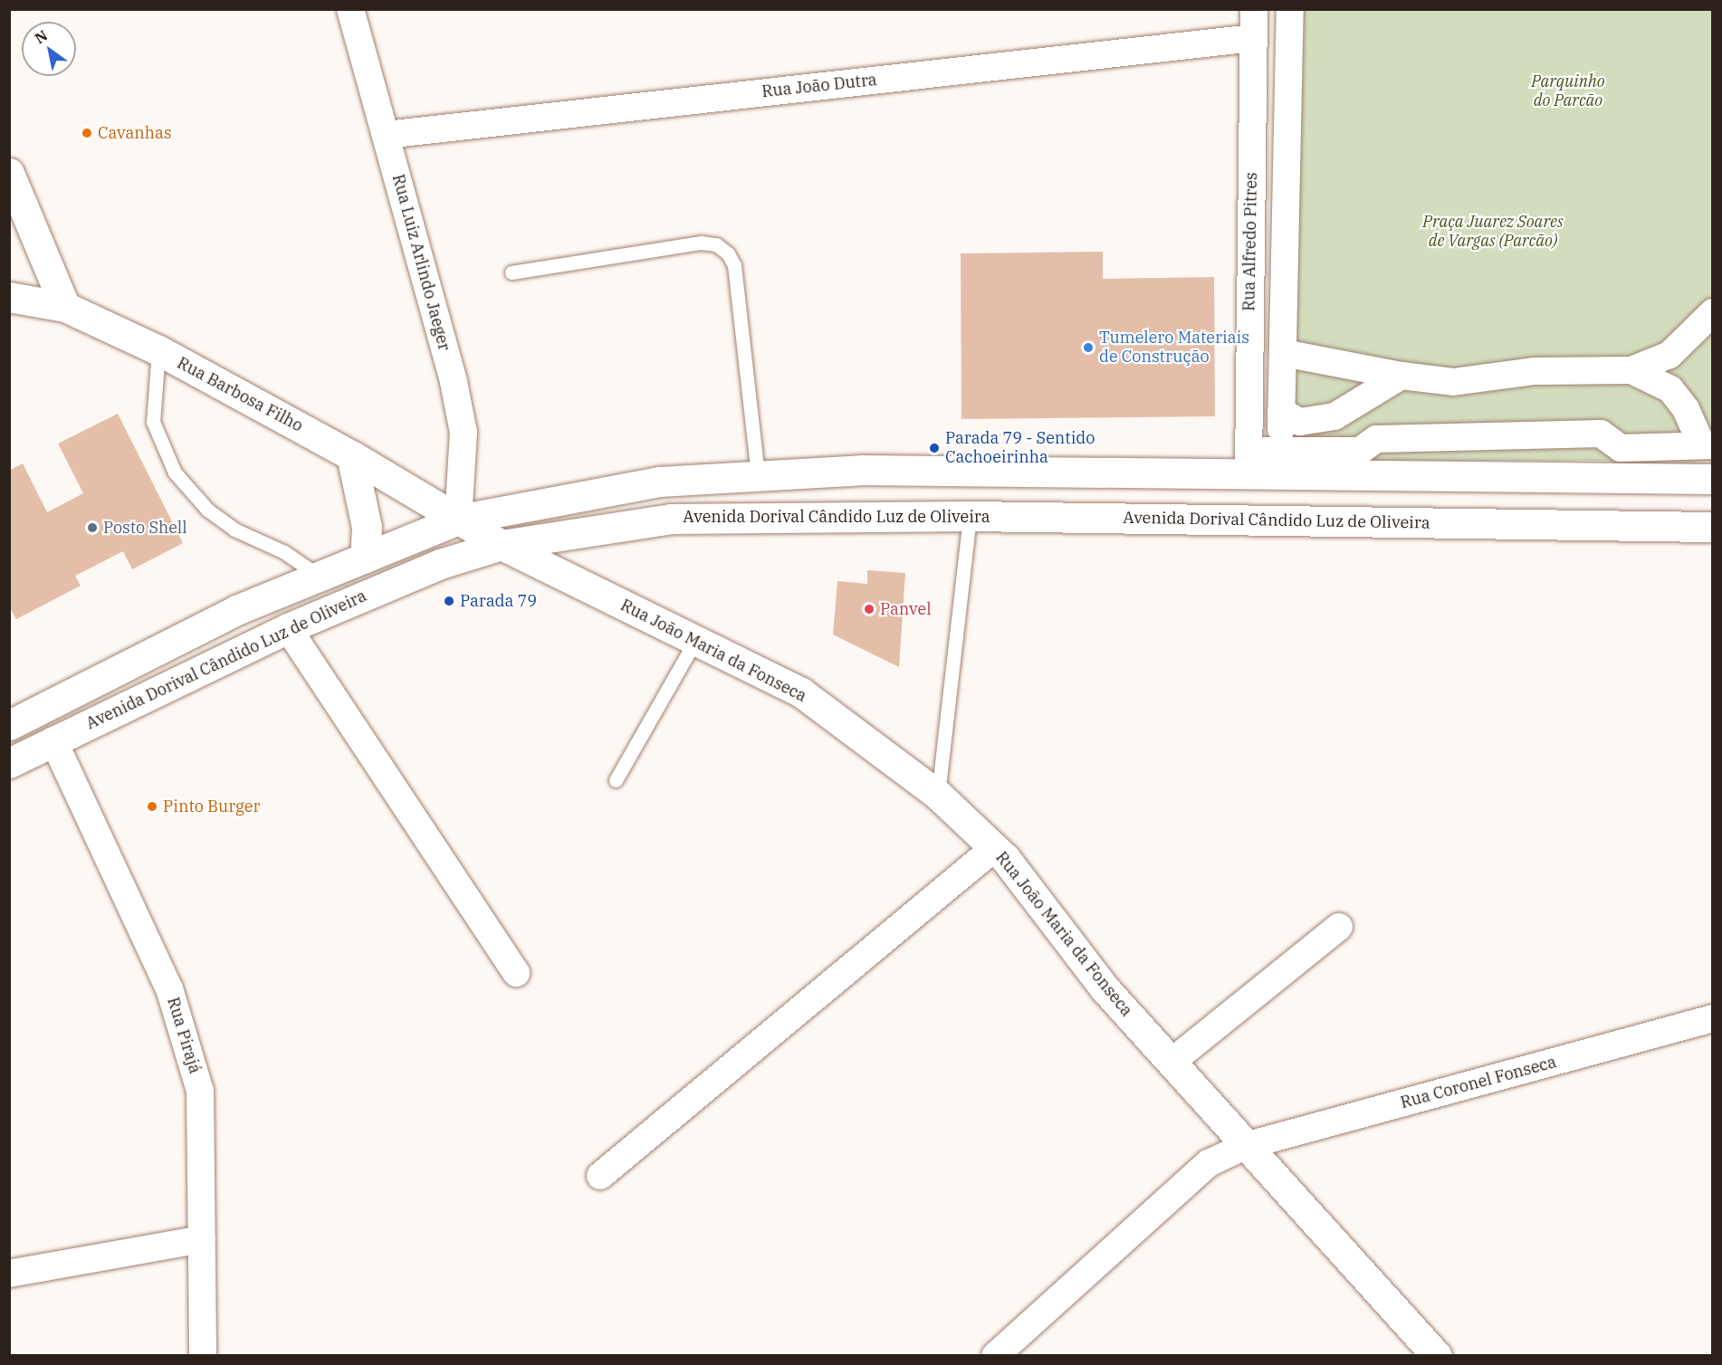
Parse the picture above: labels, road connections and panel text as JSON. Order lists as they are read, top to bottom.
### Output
{
  "streets": {
    "main road": ["Rua Barbosa Filho", "Avenida Dorival Cândido Luz de Oliveira", "Rua João Maria da Fonseca"],
    "street": [
      "Rua João Dutra",
      "Rua Alfredo Pitres",
      "Rua Luiz Arlindo Jaeger",
      "Rua Pirajá",
      "Rua Coronel Fonseca"
    ]
  },
  "crossings": [
    ["Rua João Dutra", "Rua Alfredo Pitres"],
    ["Rua João Dutra", "Rua Luiz Arlindo Jaeger"],
    ["Rua Luiz Arlindo Jaeger", "Rua Barbosa Filho"],
    ["Rua Luiz Arlindo Jaeger", "Rua João Maria da Fonseca"],
    ["Rua Barbosa Filho", "Rua João Maria da Fonseca"],
    ["Avenida Dorival Cândido Luz de Oliveira", "Rua João Maria da Fonseca"],
    ["Avenida Dorival Cândido Luz de Oliveira", "Rua Pirajá"],
    ["Rua João Maria da Fonseca", "Rua Coronel Fonseca"]
  ],
  "parks": ["Parquinho do Parcão", "Praça Juarez Soares de Vargas (Parcão)"],
  "places": [
    "Cavanhas",
    "Tumelero Materiais de Construção",
    "Parada 79 - Sentido Cachoeirinha",
    "Posto Shell",
    "Parada 79",
    "Panvel",
    "Pinto Burger"
  ],
  "north": "top left"
}
